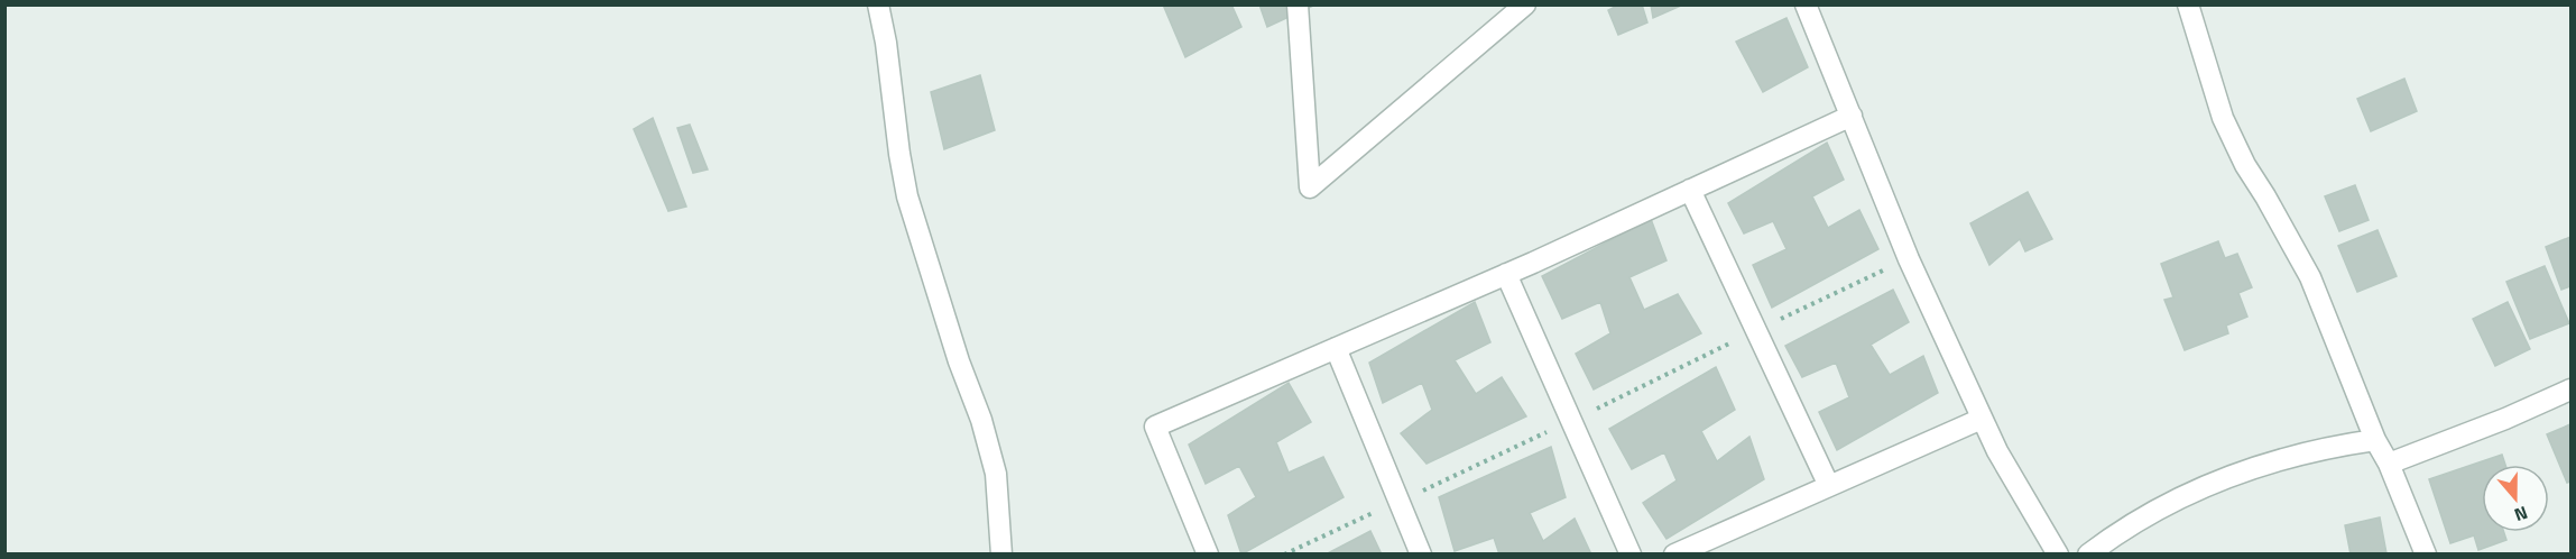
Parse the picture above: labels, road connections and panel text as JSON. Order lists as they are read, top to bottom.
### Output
{
  "north": "bottom"
}
